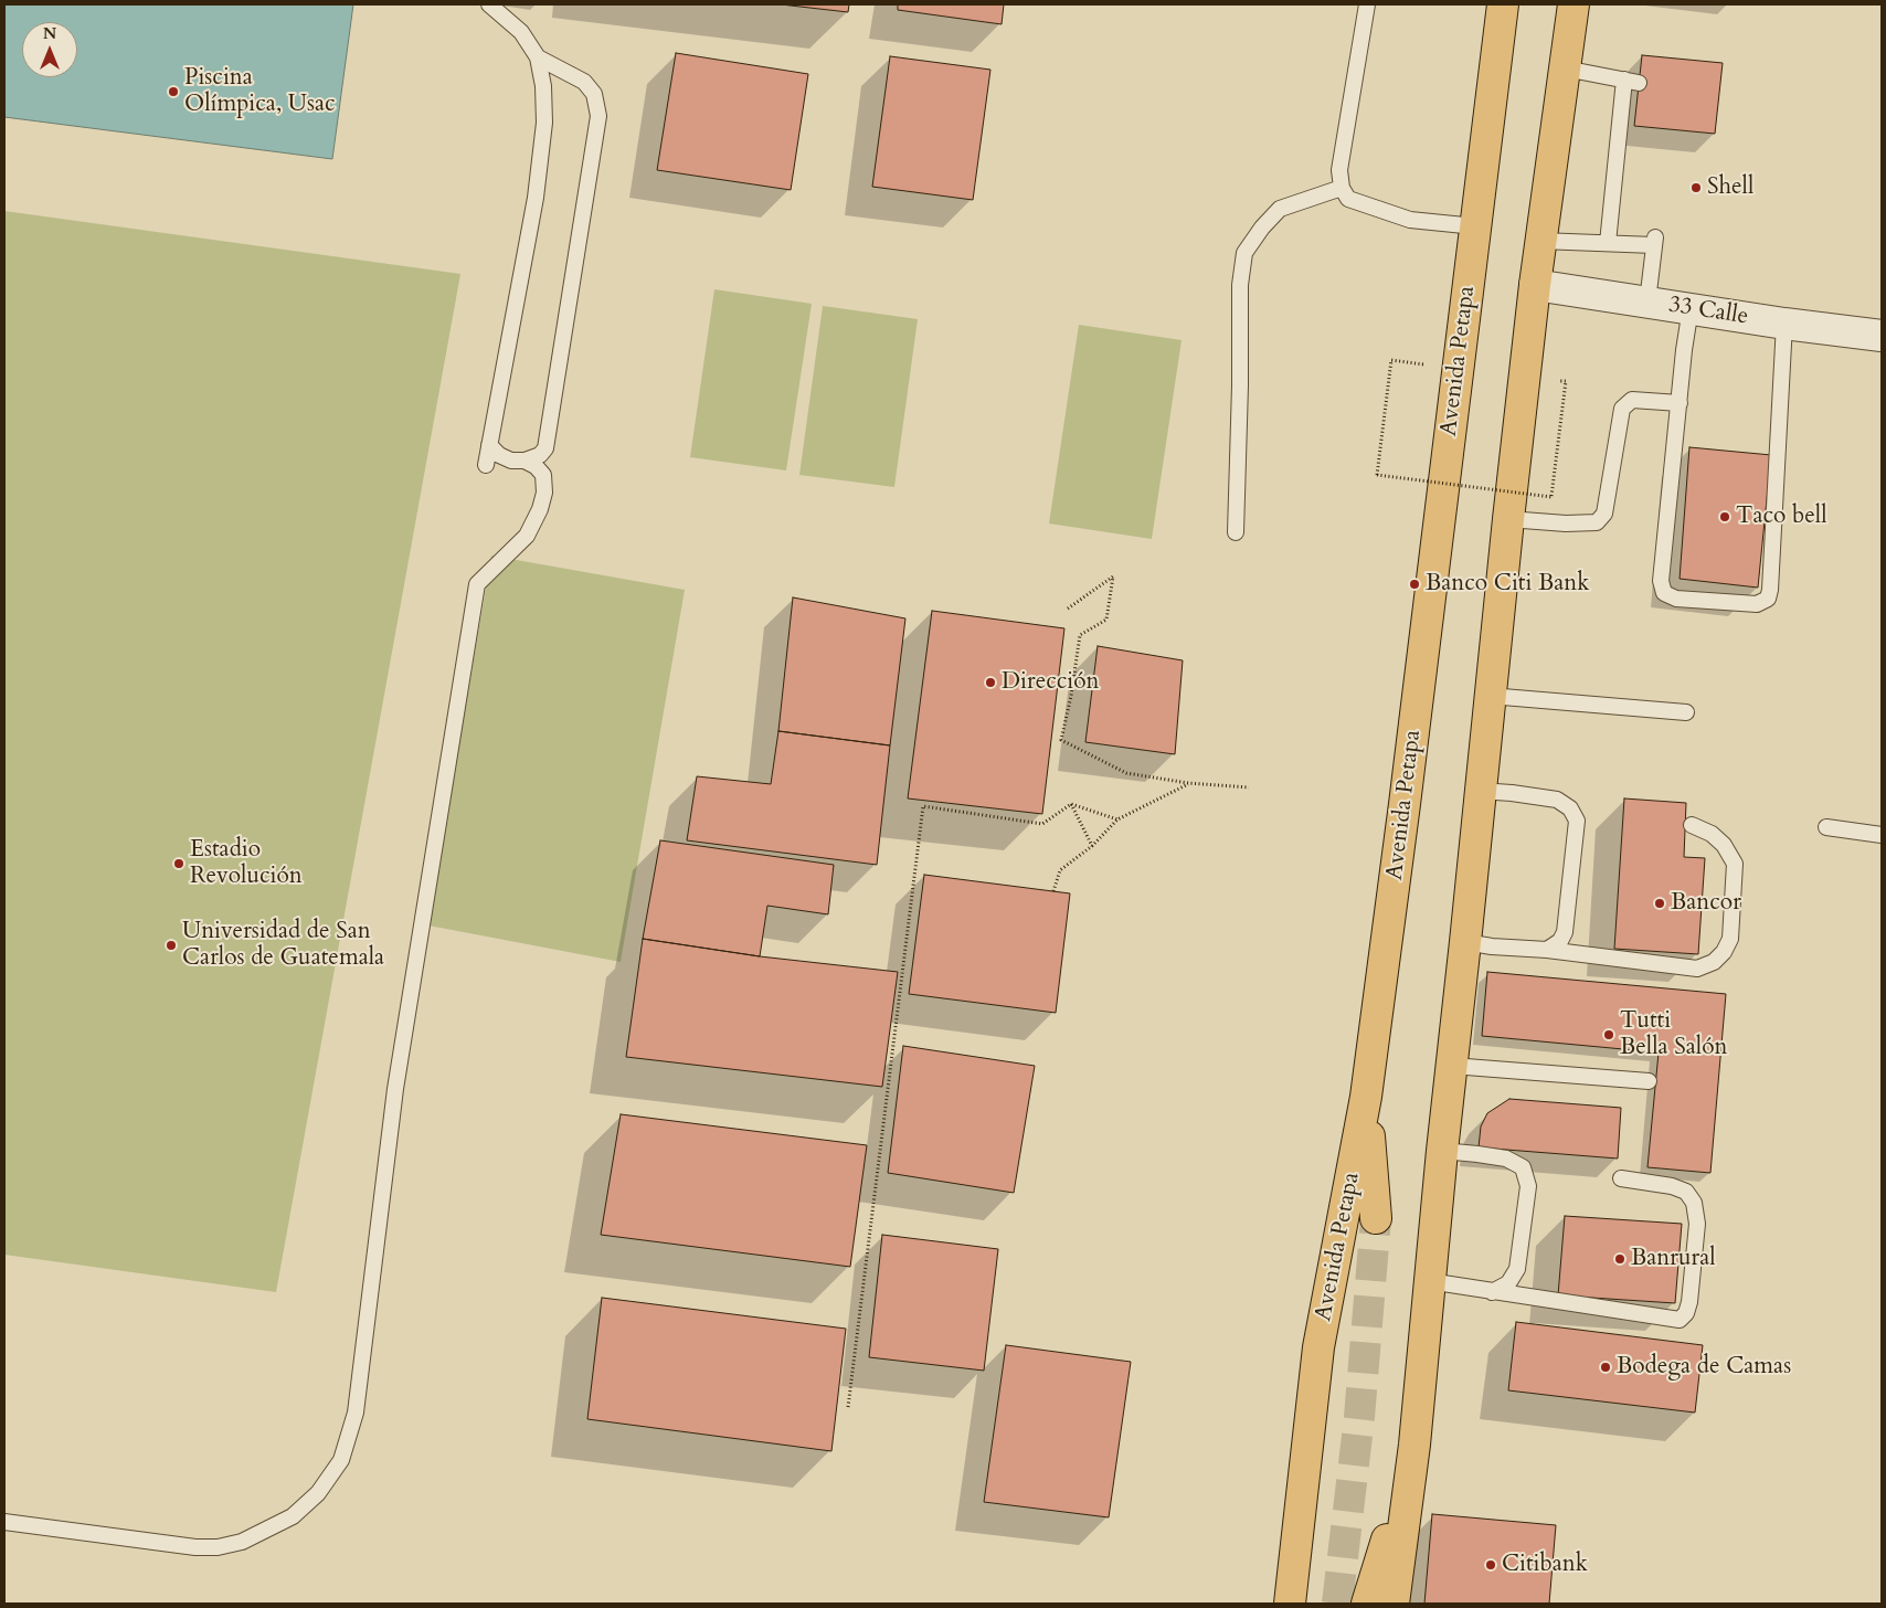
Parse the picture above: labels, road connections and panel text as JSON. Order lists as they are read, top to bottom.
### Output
{
  "streets": {
    "main road": ["Avenida Petapa"],
    "street": ["33 Calle"]
  },
  "places": [
    "Piscina Olímpica, Usac",
    "Shell",
    "Taco bell",
    "Banco Citi Bank",
    "Dirección",
    "Estadio Revolución",
    "Bancor",
    "Universidad de San Carlos de Guatemala",
    "Tutti Bella Salón",
    "Banrural",
    "Bodega de Camas",
    "Citibank"
  ],
  "north": "top"
}
